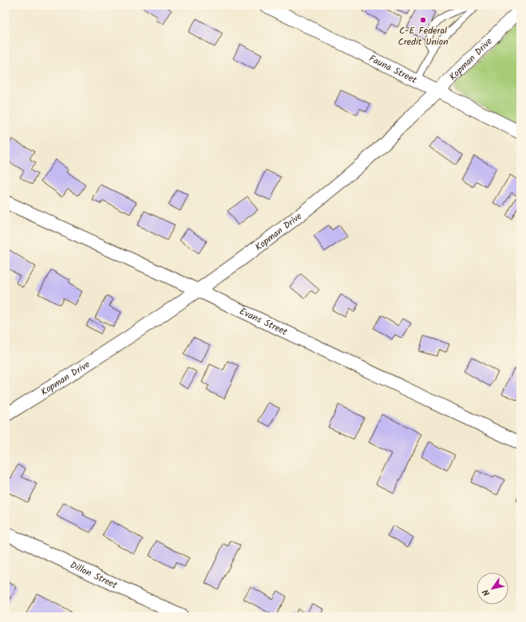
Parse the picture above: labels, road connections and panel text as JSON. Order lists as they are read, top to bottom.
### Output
{
  "streets": {
    "street": [
      "Kopman Drive",
      "Fauna Street",
      "Evans Street",
      "Dillon Street"
    ]
  },
  "crossings": [
    ["Kopman Drive", "Fauna Street"],
    ["Kopman Drive", "Evans Street"]
  ],
  "places": ["C-E Federal Credit Union"],
  "north": "bottom left"
}
